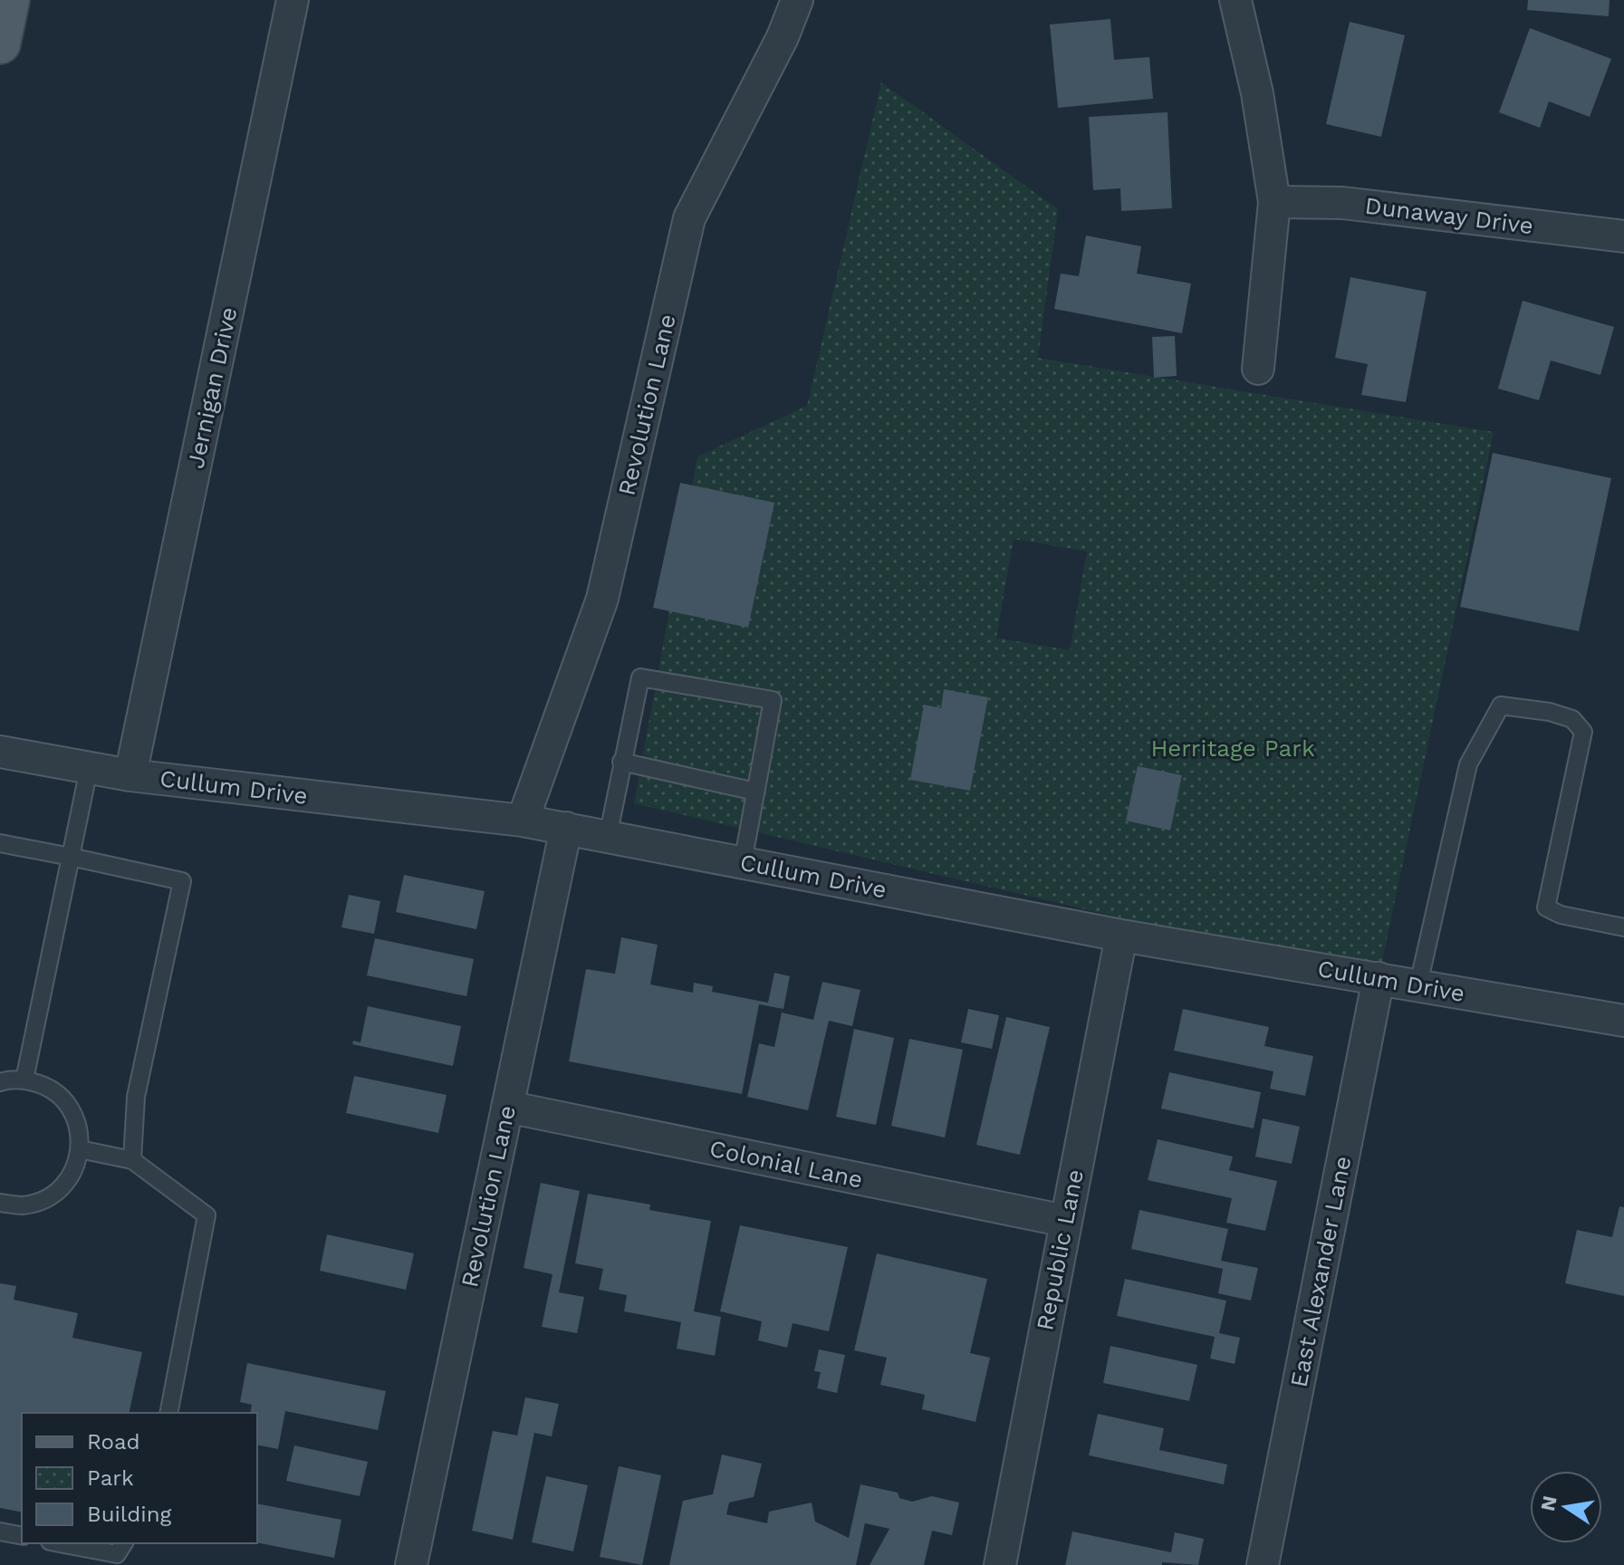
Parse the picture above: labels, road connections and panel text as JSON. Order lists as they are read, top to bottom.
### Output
{
  "streets": {
    "street": [
      "Dunaway Drive",
      "Jernigan Drive",
      "Revolution Lane",
      "Cullum Drive",
      "Colonial Lane",
      "Republic Lane",
      "East Alexander Lane"
    ]
  },
  "crossings": [
    ["Jernigan Drive", "Cullum Drive"],
    ["Revolution Lane", "Cullum Drive"],
    ["Revolution Lane", "Colonial Lane"],
    ["Cullum Drive", "Republic Lane"],
    ["Cullum Drive", "East Alexander Lane"],
    ["Colonial Lane", "Republic Lane"]
  ],
  "parks": ["Herritage Park"],
  "legend": ["Road", "Park", "Building"],
  "north": "left"
}
